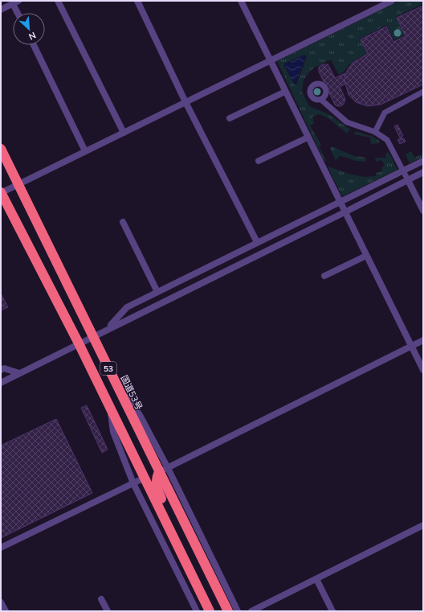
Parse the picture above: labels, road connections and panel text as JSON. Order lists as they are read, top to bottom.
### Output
{
  "streets": {
    "highway": ["53", "国道53号"]
  },
  "north": "bottom right"
}
